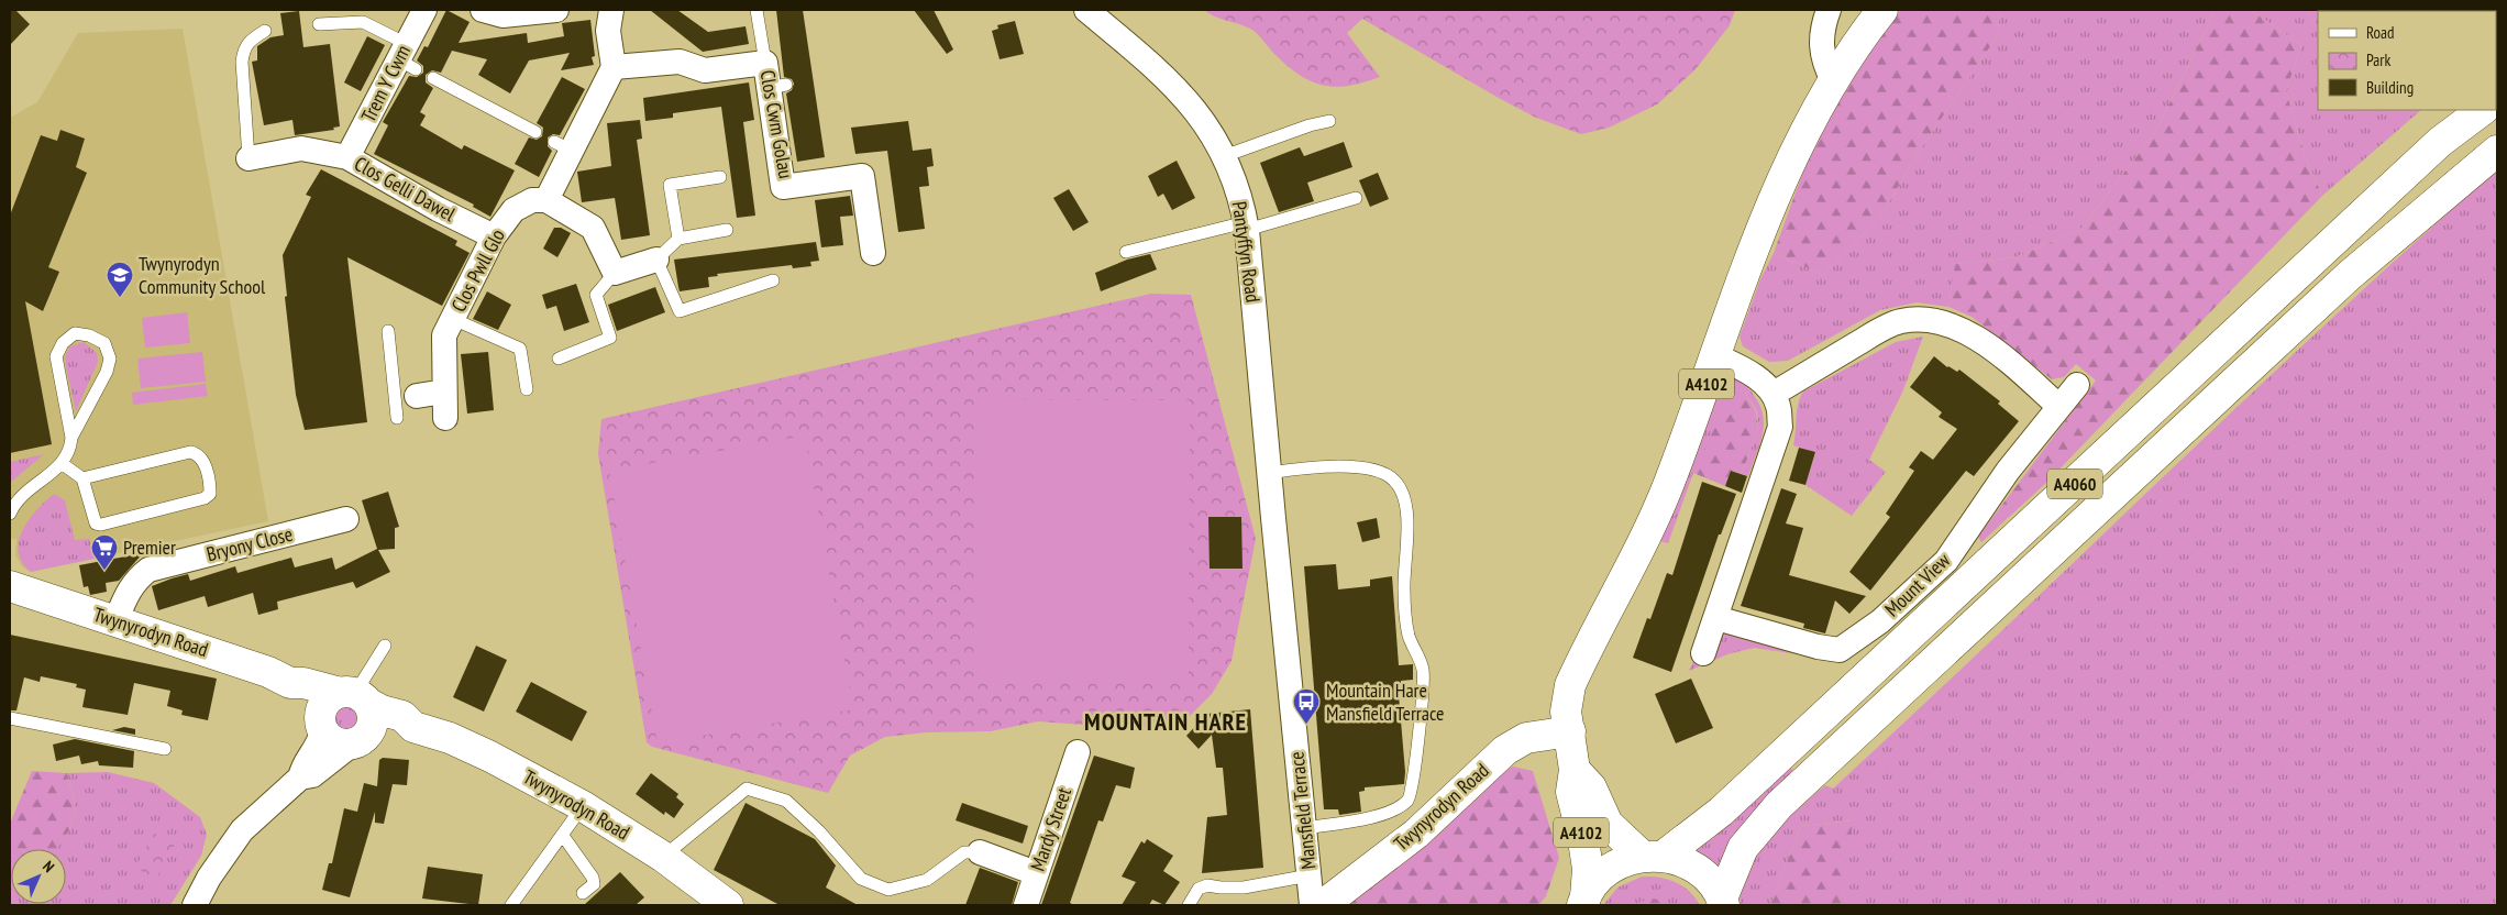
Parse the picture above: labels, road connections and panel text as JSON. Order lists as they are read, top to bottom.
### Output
{
  "streets": {
    "main road": ["A4102", "A4060", "Twynyrodyn Road"],
    "street": [
      "Trem Y Cwm",
      "Clos Cwm Golau",
      "Clos Gelli Dawel",
      "Pantyffyn Road",
      "Clos Pwll Glo",
      "Bryony Close",
      "Mount View",
      "Mansfield Terrace",
      "Mardy Street"
    ]
  },
  "crossings": [
    ["Trem Y Cwm", "Clos Gelli Dawel"],
    ["Clos Gelli Dawel", "Clos Pwll Glo"],
    ["Pantyffyn Road", "Mansfield Terrace"],
    ["A4102", "A4060"],
    ["A4102", "Twynyrodyn Road"],
    ["Bryony Close", "Twynyrodyn Road"]
  ],
  "districts": ["MOUNTAIN HARE"],
  "places": {
    "school or university": ["Twynyrodyn Community School"],
    "supermarket": ["Premier"],
    "bus stop": ["Mountain Hare Mansfield Terrace"]
  },
  "legend": ["Road", "Park", "Building"],
  "north": "top right"
}
